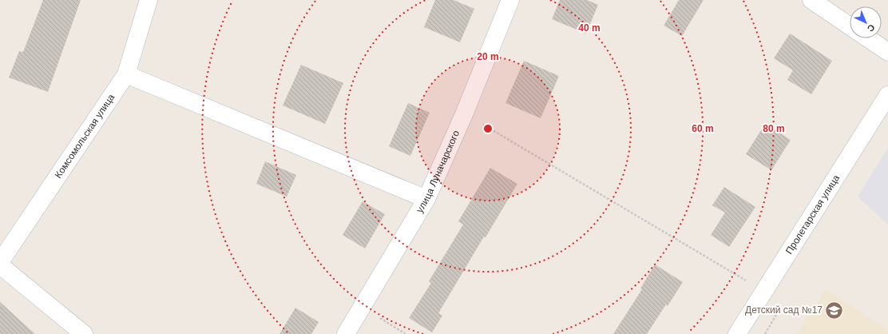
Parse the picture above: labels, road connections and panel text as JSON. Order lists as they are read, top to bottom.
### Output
{
  "streets": {
    "street": ["Комсомольская улица", "улица Луначарского", "Пролетарская улица"]
  },
  "places": {
    "school or university": ["Детский сад №17"]
  },
  "north": "bottom right",
  "rings": [
    "40 m",
    "20 m",
    "60 m",
    "80 m"
  ]
}
